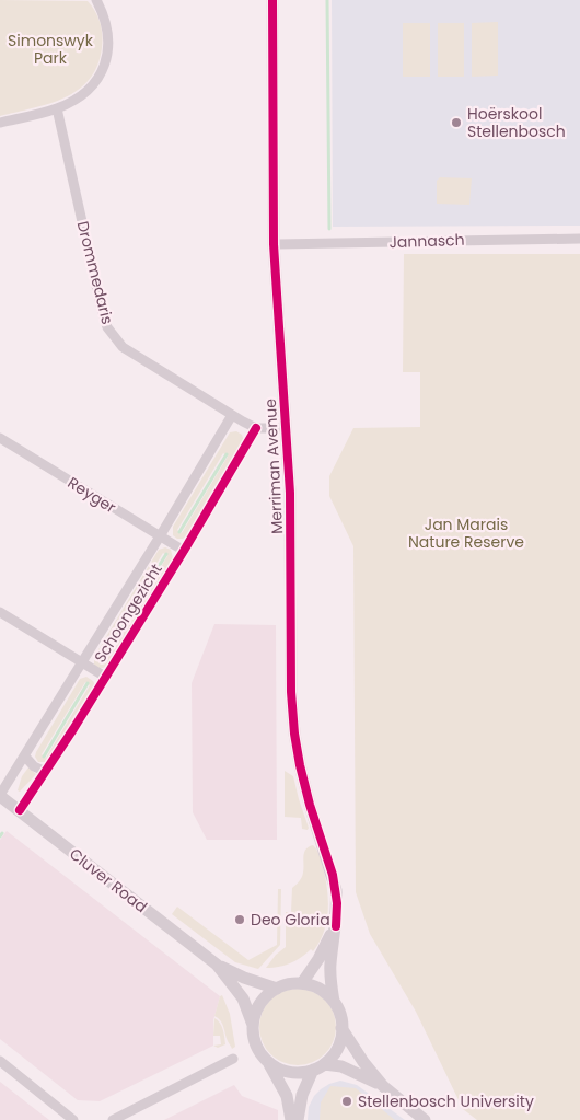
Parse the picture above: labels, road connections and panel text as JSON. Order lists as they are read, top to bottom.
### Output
{
  "streets": {
    "street": [
      "Jannasch",
      "Drommedaris",
      "Merriman Avenue",
      "Reyger",
      "Schoongezicht",
      "Cluver Road"
    ]
  },
  "crossings": [
    ["Jannasch", "Merriman Avenue"],
    ["Drommedaris", "Merriman Avenue"],
    ["Drommedaris", "Schoongezicht"],
    ["Merriman Avenue", "Cluver Road"],
    ["Reyger", "Schoongezicht"],
    ["Schoongezicht", "Cluver Road"]
  ],
  "parks": ["Simonswyk Park", "Jan Marais Nature Reserve"],
  "places": ["Hoërskool Stellenbosch", "Deo Gloria", "Stellenbosch University"]
}
